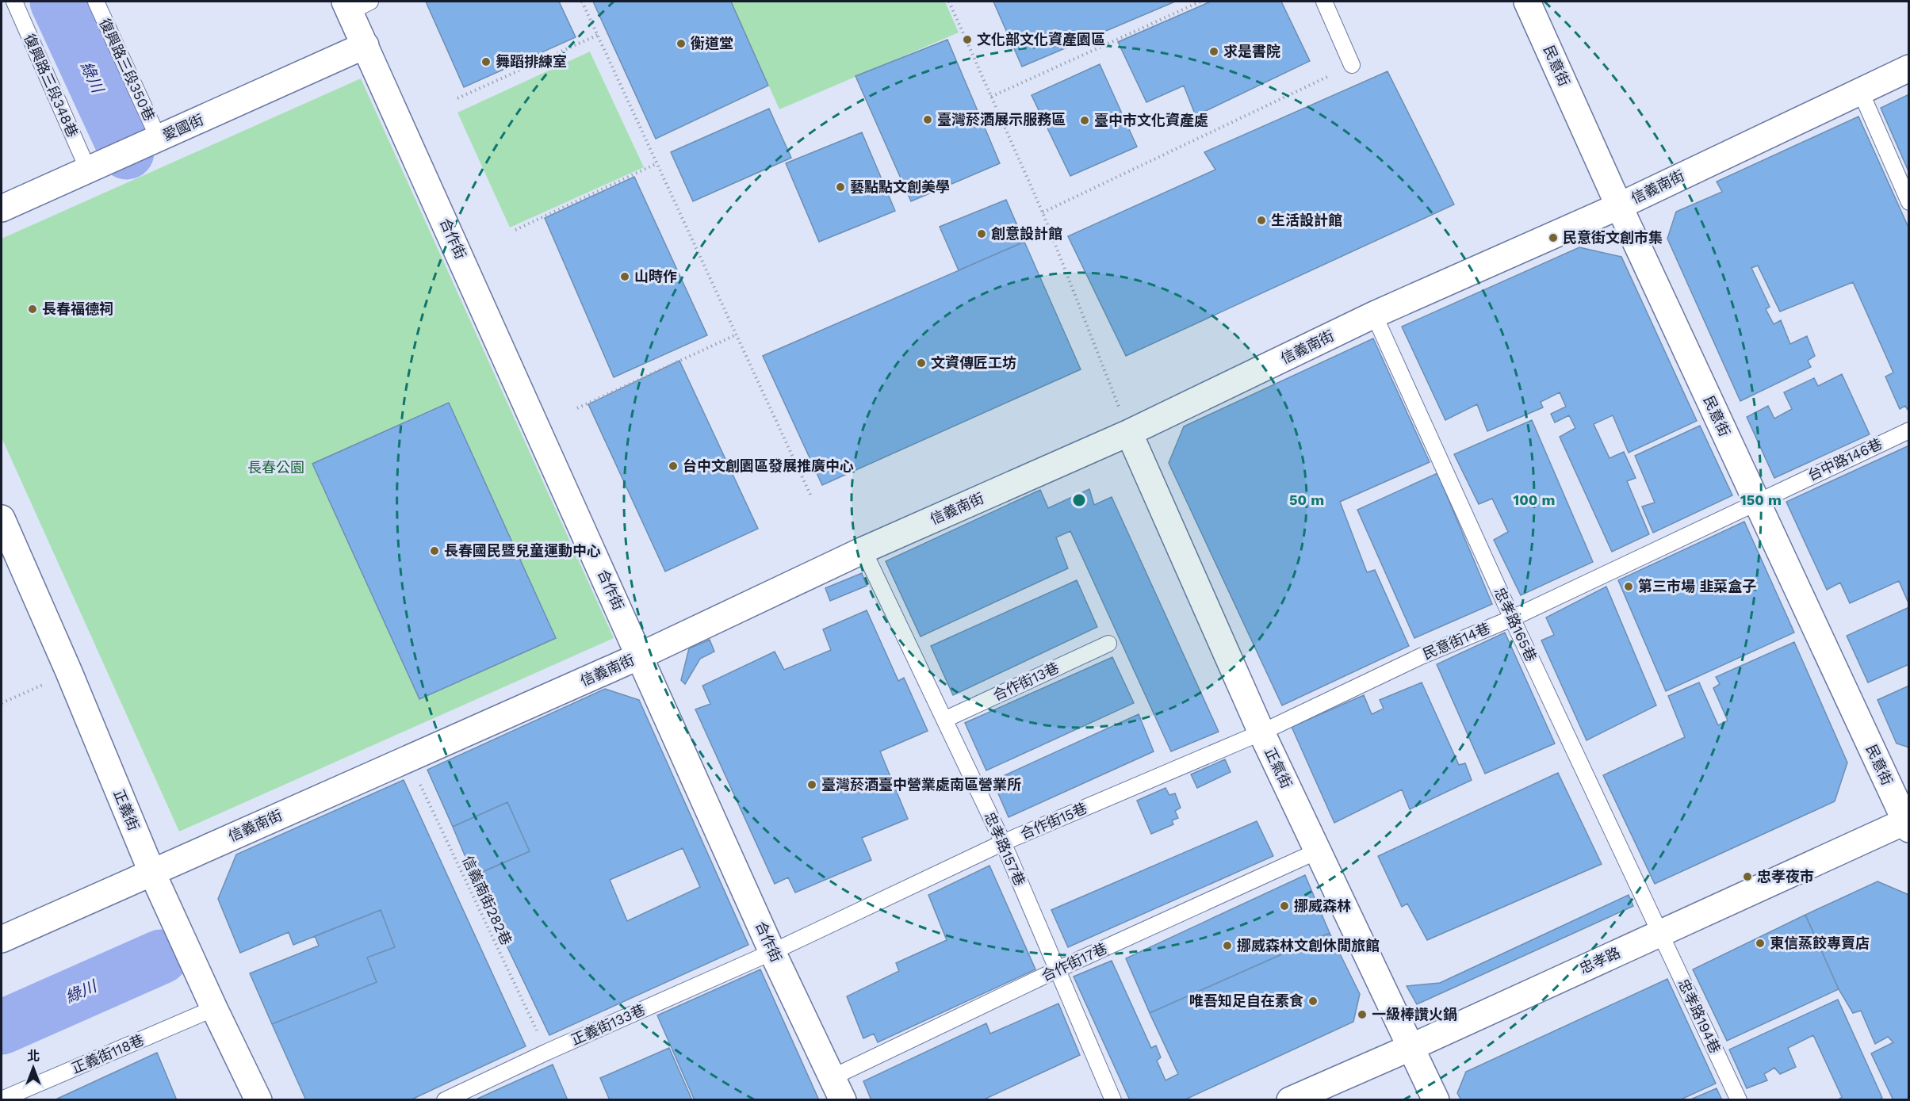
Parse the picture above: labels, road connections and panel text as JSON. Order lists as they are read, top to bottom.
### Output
{
  "streets": {
    "street": [
      "民意街",
      "愛國街",
      "信義南街",
      "合作街",
      "正氣街",
      "正義街",
      "忠孝路"
    ],
    "lane": [
      "復興路三段350巷",
      "復興路三段348巷",
      "台中路146巷",
      "忠孝路165巷",
      "民意街14巷",
      "合作街13巷",
      "合作街15巷",
      "忠孝路157巷",
      "合作街17巷",
      "忠孝路194巷",
      "正義街133巷",
      "正義街118巷"
    ],
    "path": ["信義南街282巷"]
  },
  "crossings": [
    ["民意街", "信義南街"],
    ["民意街", "台中路146巷"],
    ["民意街", "民意街14巷"],
    ["民意街", "忠孝路"],
    ["復興路三段350巷", "愛國街"],
    ["復興路三段348巷", "愛國街"],
    ["愛國街", "合作街"],
    ["信義南街", "合作街"],
    ["信義南街", "忠孝路165巷"],
    ["信義南街", "正氣街"],
    ["信義南街", "正義街"],
    ["信義南街", "忠孝路157巷"],
    ["信義南街", "信義南街282巷"],
    ["合作街", "合作街15巷"],
    ["合作街", "合作街17巷"],
    ["合作街", "正義街133巷"],
    ["台中路146巷", "民意街14巷"],
    ["忠孝路165巷", "民意街14巷"],
    ["忠孝路165巷", "忠孝路"],
    ["忠孝路165巷", "忠孝路194巷"],
    ["民意街14巷", "正氣街"],
    ["民意街14巷", "合作街15巷"],
    ["合作街13巷", "忠孝路157巷"],
    ["正氣街", "合作街15巷"],
    ["正氣街", "忠孝路"],
    ["正氣街", "合作街17巷"],
    ["正義街", "正義街118巷"],
    ["合作街15巷", "忠孝路157巷"],
    ["合作街15巷", "正義街133巷"],
    ["忠孝路157巷", "合作街17巷"],
    ["信義南街282巷", "正義街133巷"],
    ["忠孝路", "忠孝路194巷"]
  ],
  "water": ["綠川"],
  "parks": ["長春公園"],
  "places": [
    "文化部文化資產園區",
    "衡道堂",
    "求是書院",
    "舞蹈排練室",
    "臺灣菸酒展示服務區",
    "臺中市文化資產處",
    "藝點點文創美學",
    "生活設計館",
    "創意設計館",
    "民意街文創市集",
    "山時作",
    "長春福德祠",
    "文資傳匠工坊",
    "台中文創園區發展推廣中心",
    "長春國民暨兒童運動中心",
    "第三市場 韭菜盒子",
    "臺灣菸酒臺中營業處南區營業所",
    "忠孝夜市",
    "挪威森林",
    "東信蒸餃專賣店",
    "挪威森林文創休閒旅館",
    "唯吾知足自在素食",
    "一級棒讚火鍋"
  ],
  "north": "top",
  "rings": ["50 m", "100 m", "150 m"]
}
